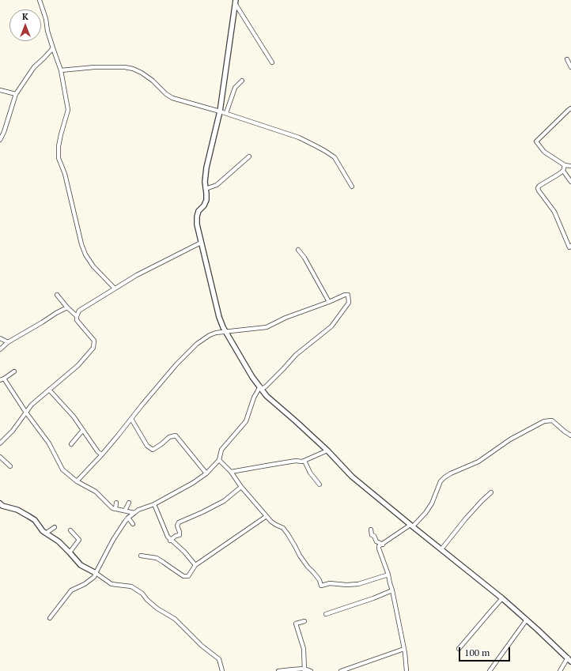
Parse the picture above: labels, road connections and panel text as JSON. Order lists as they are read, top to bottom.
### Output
{
  "scale_bar": "100 m",
  "north": "top"
}
